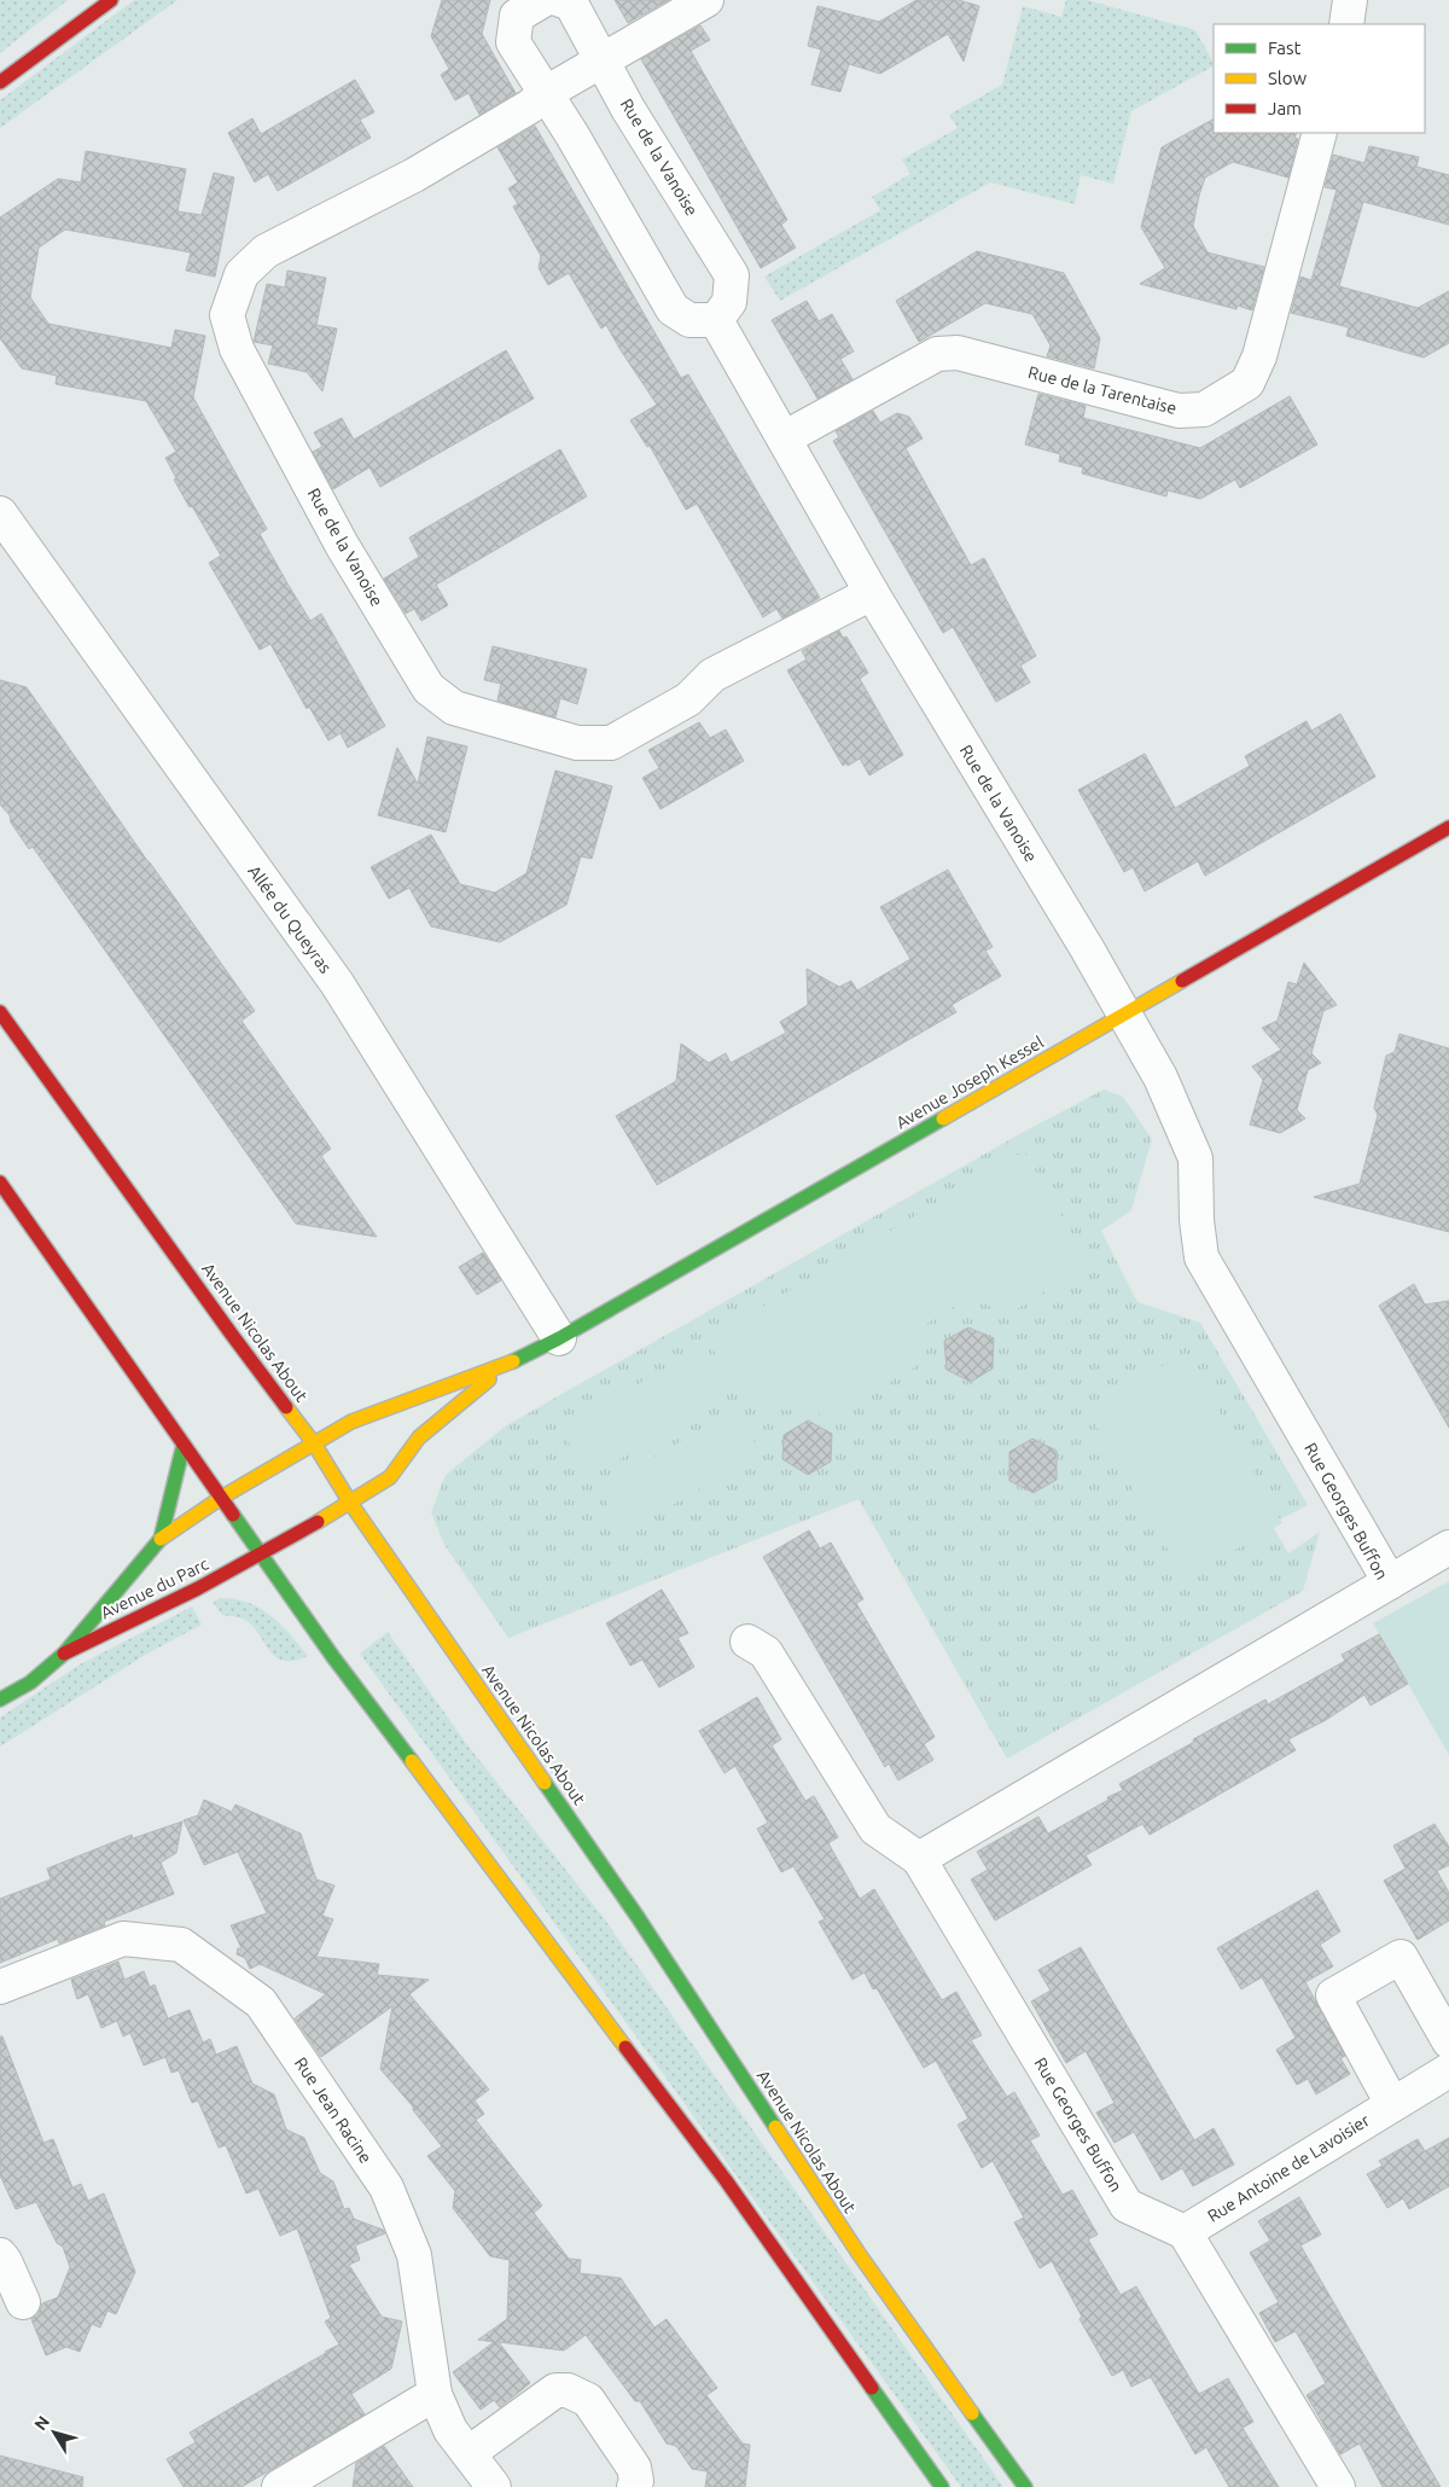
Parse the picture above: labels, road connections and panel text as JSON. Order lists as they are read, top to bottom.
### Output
{
  "streets": {
    "main road": ["Avenue Joseph Kessel", "Avenue Nicolas About", "Avenue du Parc"],
    "street": [
      "Rue de la Vanoise",
      "Rue de la Tarentaise",
      "Allée du Queyras",
      "Rue Georges Buffon",
      "Rue Jean Racine",
      "Rue Antoine de Lavoisier"
    ]
  },
  "crossings": [
    ["Rue de la Vanoise", "Rue de la Tarentaise"],
    ["Rue de la Vanoise", "Avenue Joseph Kessel"],
    ["Rue de la Vanoise", "Rue Georges Buffon"],
    ["Allée du Queyras", "Avenue Joseph Kessel"],
    ["Avenue Joseph Kessel", "Avenue Nicolas About"],
    ["Avenue Joseph Kessel", "Rue Georges Buffon"],
    ["Avenue Joseph Kessel", "Avenue du Parc"],
    ["Rue Georges Buffon", "Rue Antoine de Lavoisier"]
  ],
  "legend": ["Fast", "Slow", "Jam"],
  "north": "top left"
}
